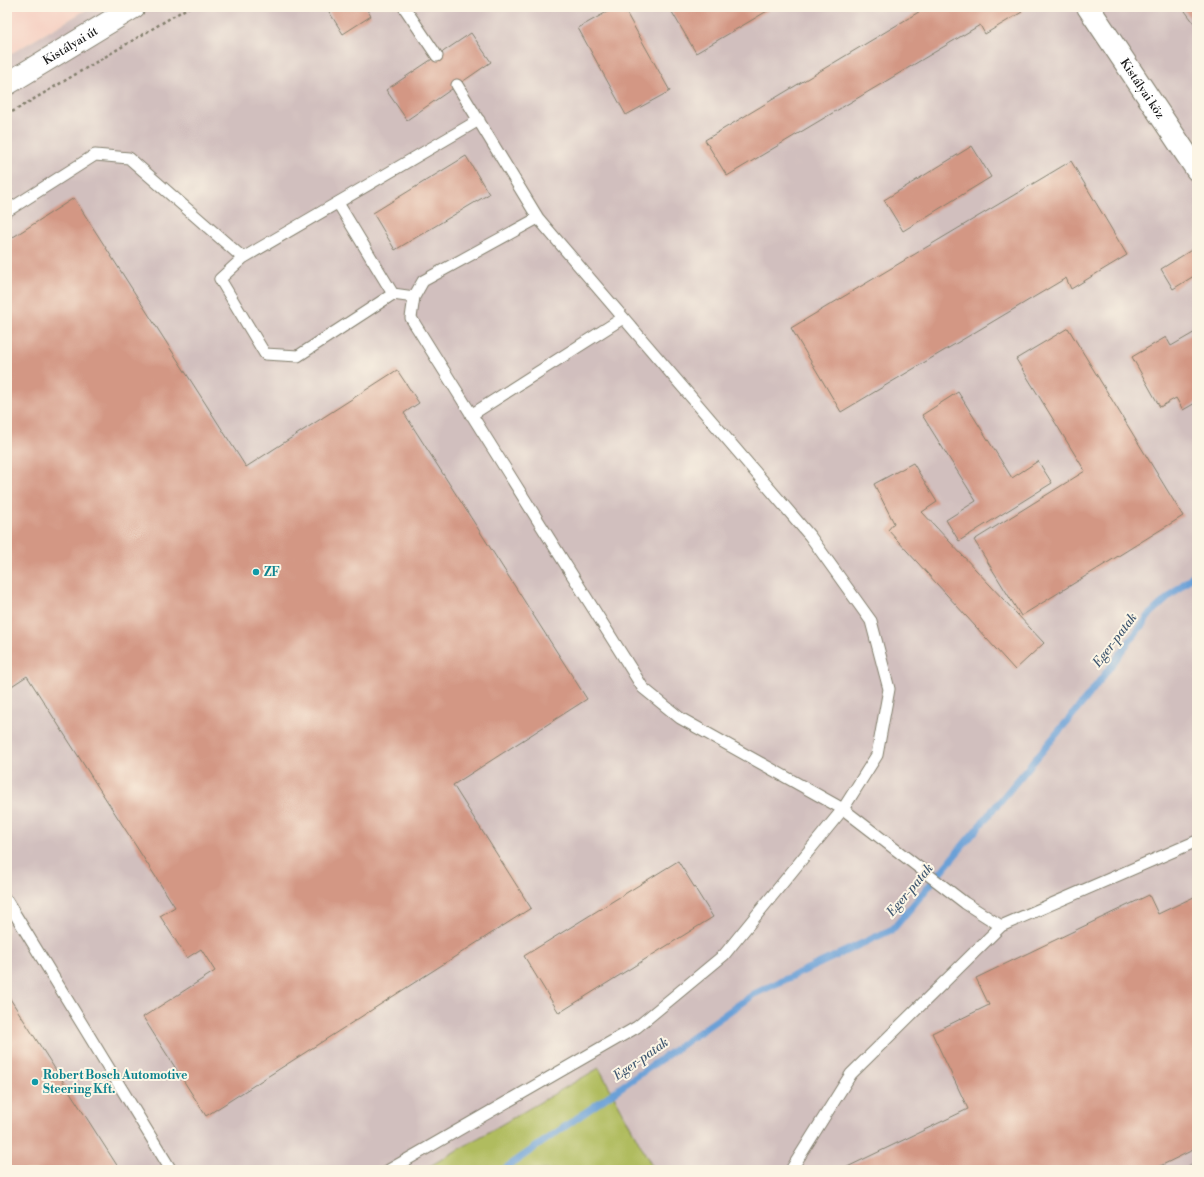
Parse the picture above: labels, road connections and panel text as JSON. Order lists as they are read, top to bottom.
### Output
{
  "streets": {
    "street": ["Kistályai út", "Kistályai köz"]
  },
  "water": ["Eger-patak"],
  "places": ["ZF", "Robert Bosch Automotive Steering Kft."]
}
